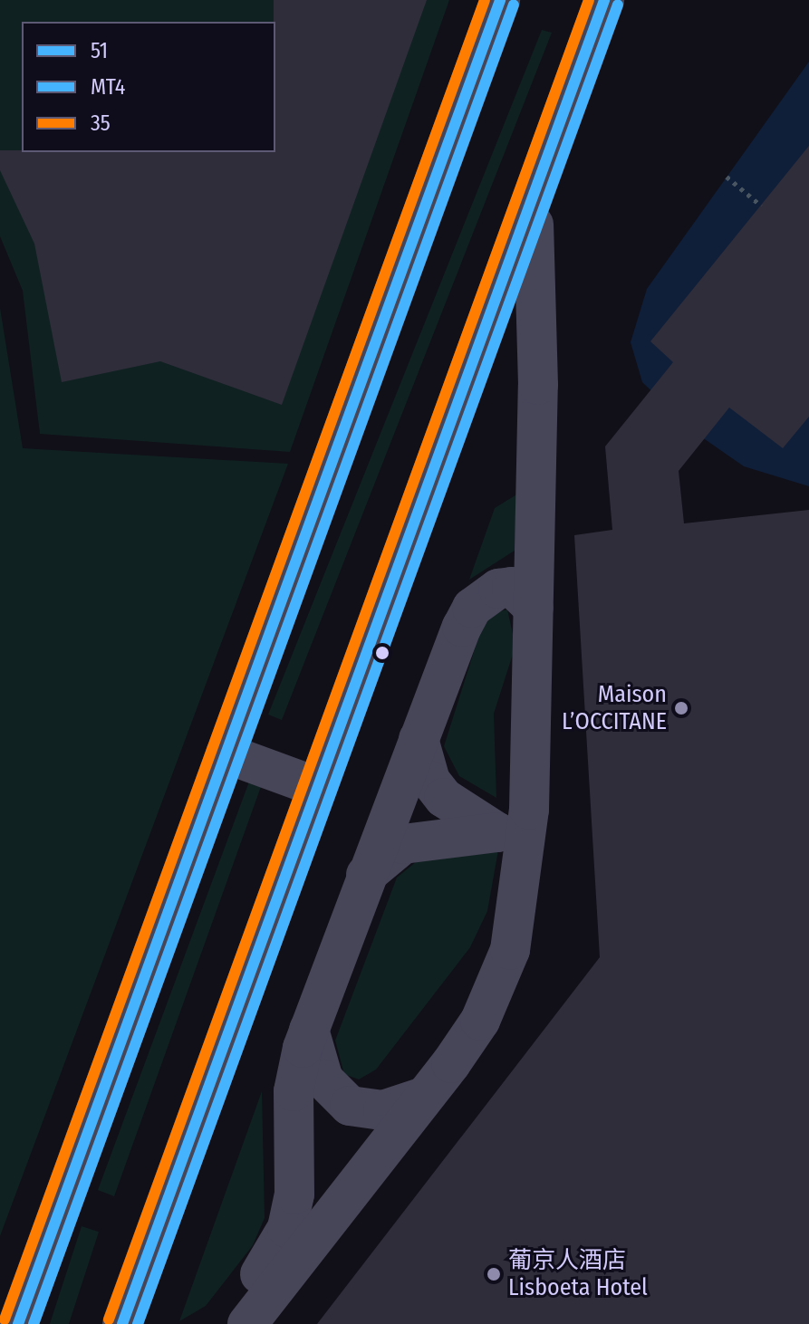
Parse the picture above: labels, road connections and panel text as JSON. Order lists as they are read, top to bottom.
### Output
{
  "places": ["Maison L’OCCITANE", "葡京人酒店 Lisboeta Hotel"],
  "lines": ["transit line 51", "transit line 35", "transit line MT4"],
  "legend": ["51", "MT4", "35"]
}
